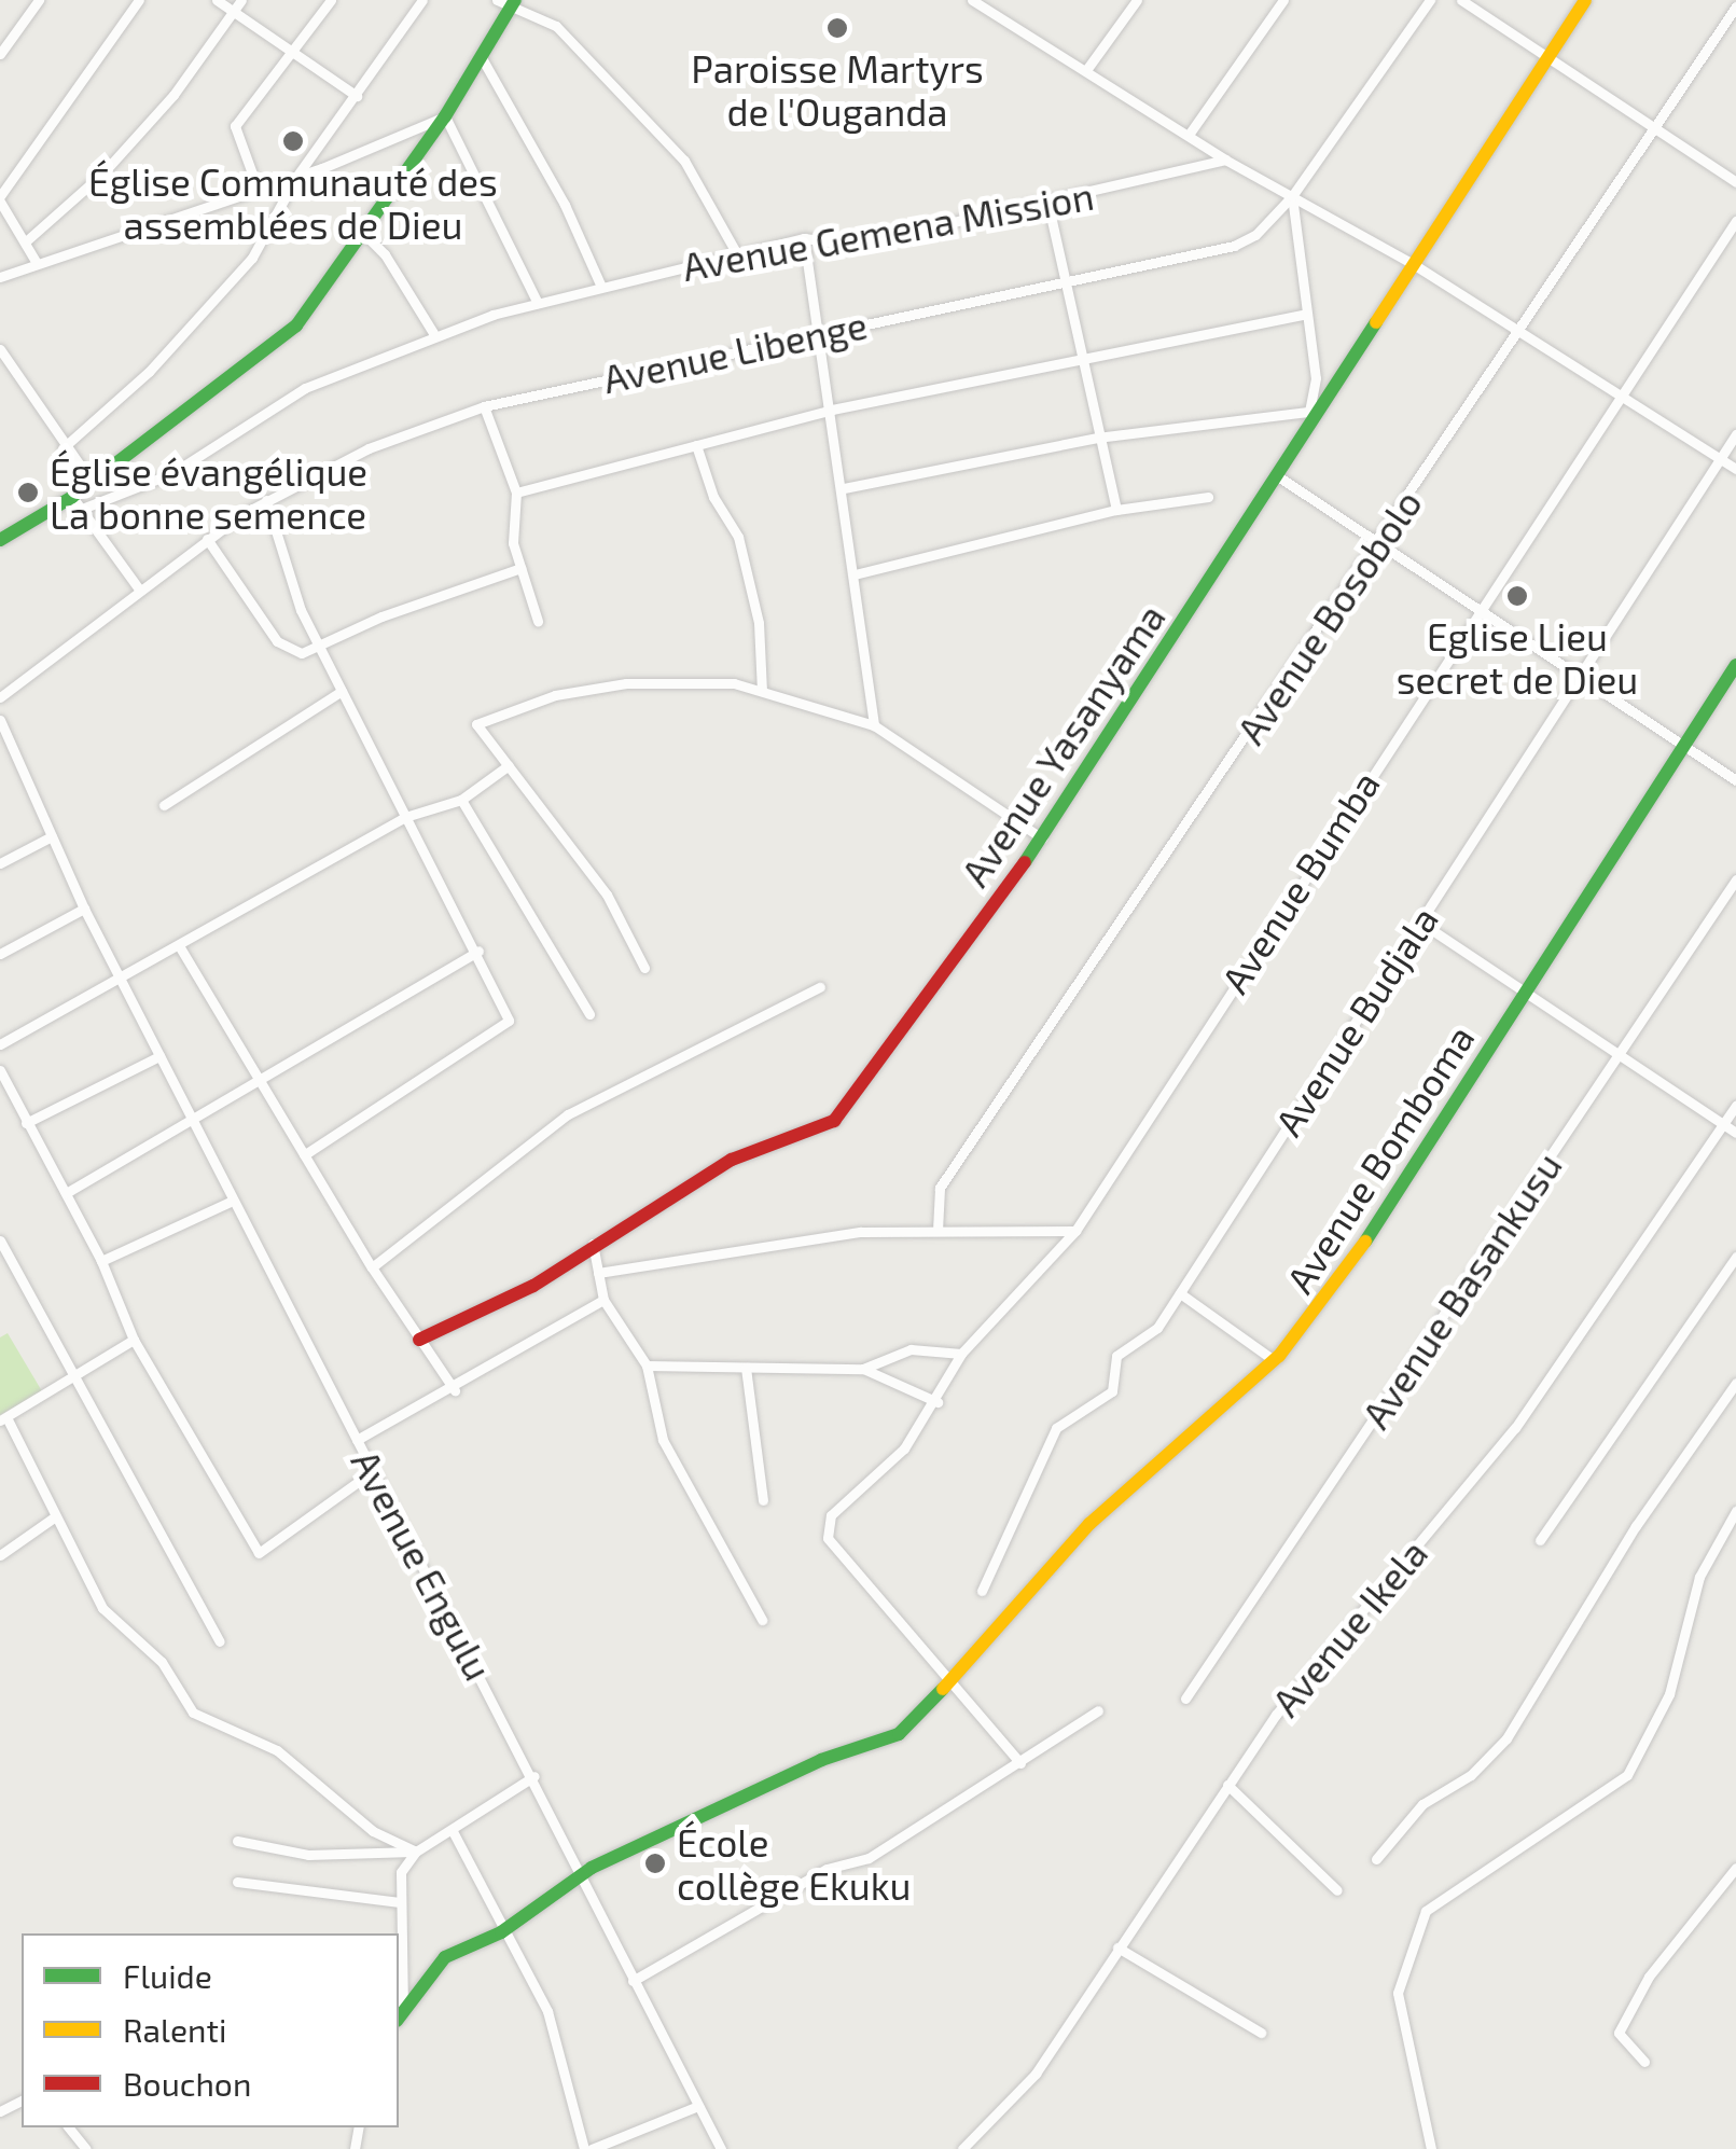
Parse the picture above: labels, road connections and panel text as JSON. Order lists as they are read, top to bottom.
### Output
{
  "streets": {
    "street": [
      "Avenue Gemena Mission",
      "Avenue Libenge",
      "Avenue Bosobolo",
      "Avenue Yasanyama",
      "Avenue Bumba",
      "Avenue Budjala",
      "Avenue Bomboma",
      "Avenue Basankusu",
      "Avenue Engulu",
      "Avenue Ikela"
    ]
  },
  "crossings": [
    ["Avenue Bumba", "Avenue Bomboma"],
    ["Avenue Bomboma", "Avenue Engulu"]
  ],
  "places": [
    "Paroisse Martyrs de l'Ouganda",
    "Église Communauté des assemblées de Dieu",
    "Église évangélique La bonne semence",
    "Eglise Lieu secret de Dieu",
    "École collège Ekuku"
  ],
  "legend": ["Fluide", "Ralenti", "Bouchon"]
}
